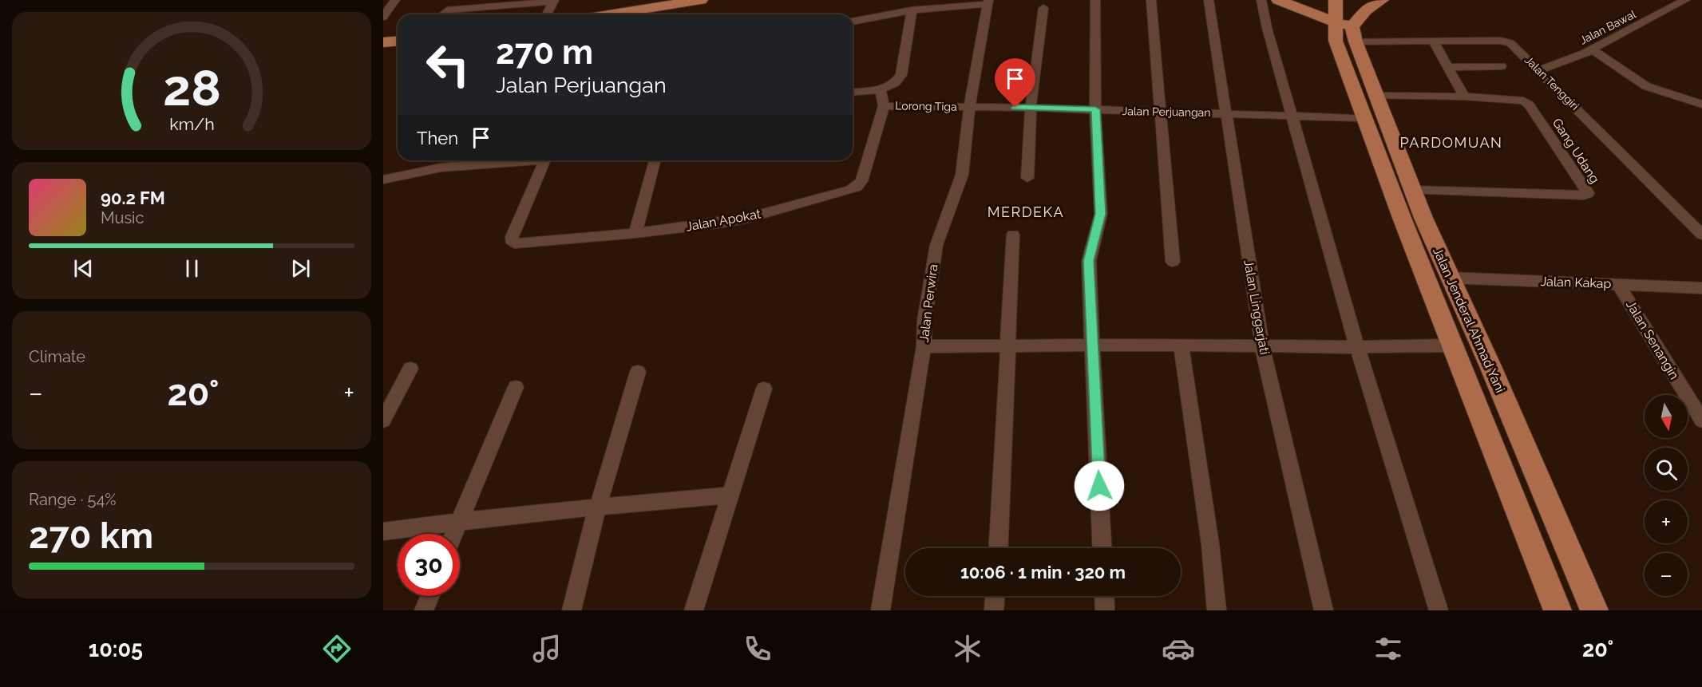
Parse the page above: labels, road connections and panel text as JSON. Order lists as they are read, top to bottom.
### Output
{
  "streets": {
    "main road": ["Jalan Jenderal Ahmad Yani"],
    "street": [
      "Jalan Bawal",
      "Jalan Tenggiri",
      "Lorong Tiga",
      "Jalan Perjuangan",
      "Gang Udang",
      "Jalan Apokat",
      "Jalan Kakap",
      "Jalan Perwira",
      "Jalan Linggarjati",
      "Jalan Senangin"
    ]
  },
  "crossings": [
    ["Jalan Bawal", "Jalan Tenggiri"],
    ["Jalan Tenggiri", "Jalan Jenderal Ahmad Yani"],
    ["Lorong Tiga", "Jalan Perjuangan"],
    ["Lorong Tiga", "Jalan Apokat"],
    ["Lorong Tiga", "Jalan Perwira"],
    ["Jalan Perjuangan", "Gang Udang"],
    ["Jalan Perjuangan", "Jalan Perwira"],
    ["Jalan Perjuangan", "Jalan Linggarjati"],
    ["Jalan Perjuangan", "Jalan Jenderal Ahmad Yani"],
    ["Gang Udang", "Jalan Jenderal Ahmad Yani"],
    ["Jalan Kakap", "Jalan Jenderal Ahmad Yani"],
    ["Jalan Kakap", "Jalan Senangin"]
  ],
  "districts": ["PARDOMUAN", "MERDEKA"],
  "north": "bottom",
  "page": {
    "turn": ["270 m", "Jalan Perjuangan"],
    "then": "Then",
    "song": ["90.2 FM", "Music"],
    "tile": [
      "Climate",
      ["Range · 54%", "270 km"]
    ],
    "heat": ["−", "20°", "+"],
    "map_buttons": ["+", "−"],
    "limit": "30",
    "trip": "10:06 · 1 min · 320 m",
    "tabs": ["10:05", "20°"],
    "gauge": ["28", "km/h"]
  }
}
